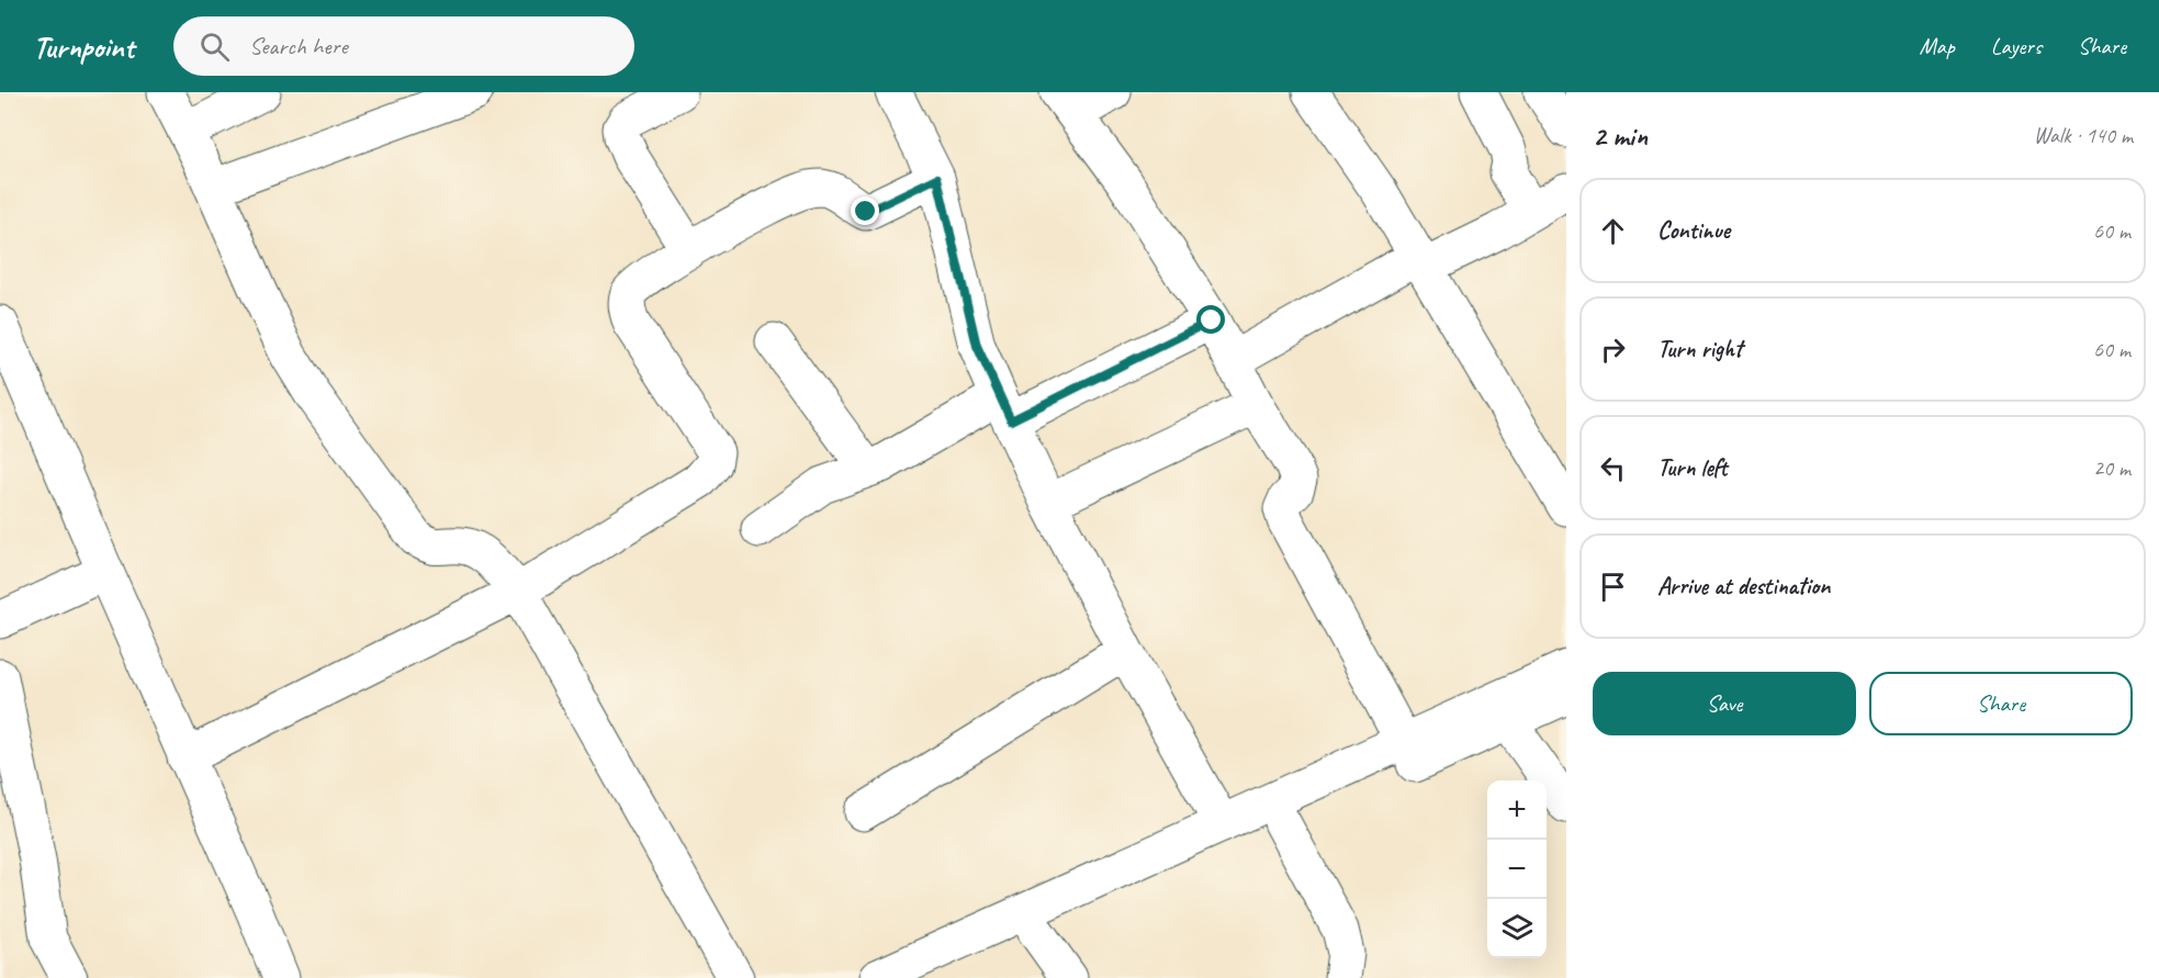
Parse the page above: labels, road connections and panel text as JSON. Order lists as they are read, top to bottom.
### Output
{
  "page": {
    "header": "Turnpoint",
    "search": "Search here",
    "nav": ["Map", "Layers", "Share"],
    "heading": ["2 min", "Walk · 140 m"],
    "list": [
      ["Continue", "60 m"],
      ["Turn right", "60 m"],
      ["Turn left", "20 m"],
      "Arrive at destination"
    ],
    "buttons": ["Save", "Share"],
    "map_buttons": ["+", "−"]
  }
}
